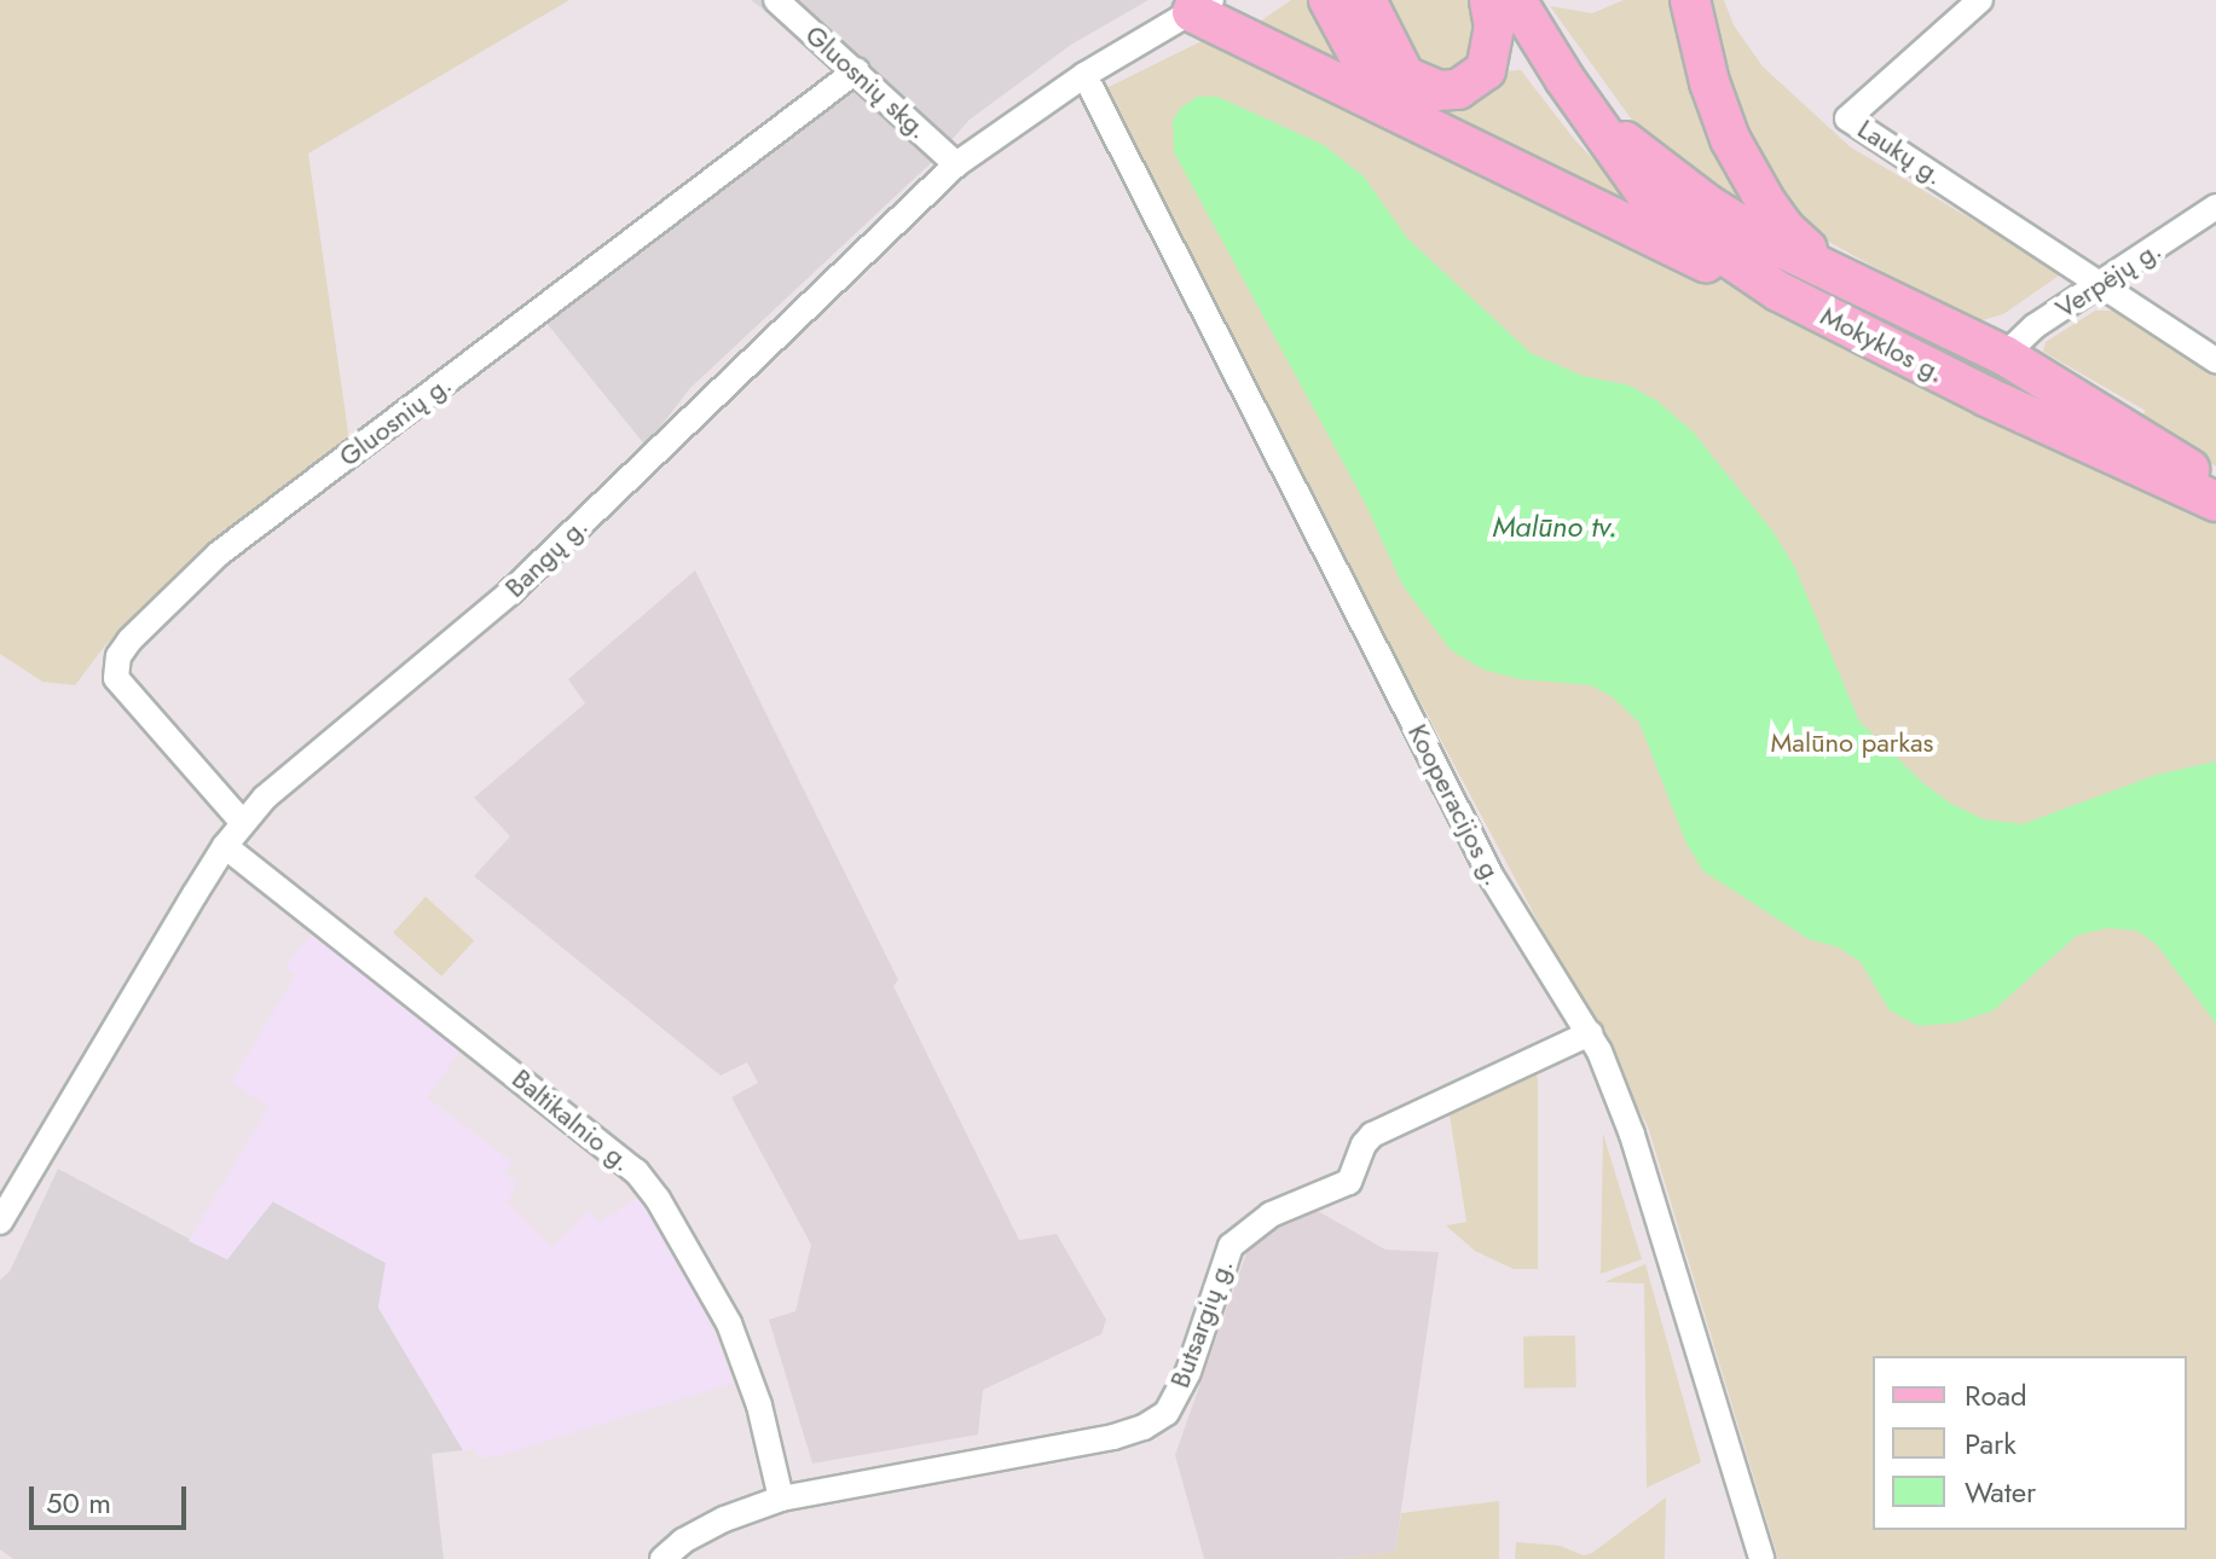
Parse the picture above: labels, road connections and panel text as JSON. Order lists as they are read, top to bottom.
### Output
{
  "streets": {
    "main road": ["Mokyklos g."],
    "street": [
      "Gluosnių skg.",
      "Laukų g.",
      "Verpėjų g.",
      "Gluosnių g.",
      "Bangų g.",
      "Kooperacijos g.",
      "Baltikalnio g.",
      "Butsargių g."
    ]
  },
  "crossings": [
    ["Gluosnių skg.", "Gluosnių g."],
    ["Gluosnių skg.", "Bangų g."],
    ["Laukų g.", "Verpėjų g."],
    ["Verpėjų g.", "Mokyklos g."],
    ["Gluosnių g.", "Bangų g."],
    ["Bangų g.", "Kooperacijos g."],
    ["Bangų g.", "Baltikalnio g."],
    ["Kooperacijos g.", "Butsargių g."],
    ["Baltikalnio g.", "Butsargių g."]
  ],
  "water": ["Malūno tv."],
  "parks": ["Malūno parkas"],
  "legend": ["Road", "Park", "Water"],
  "scale_bar": "50 m"
}
